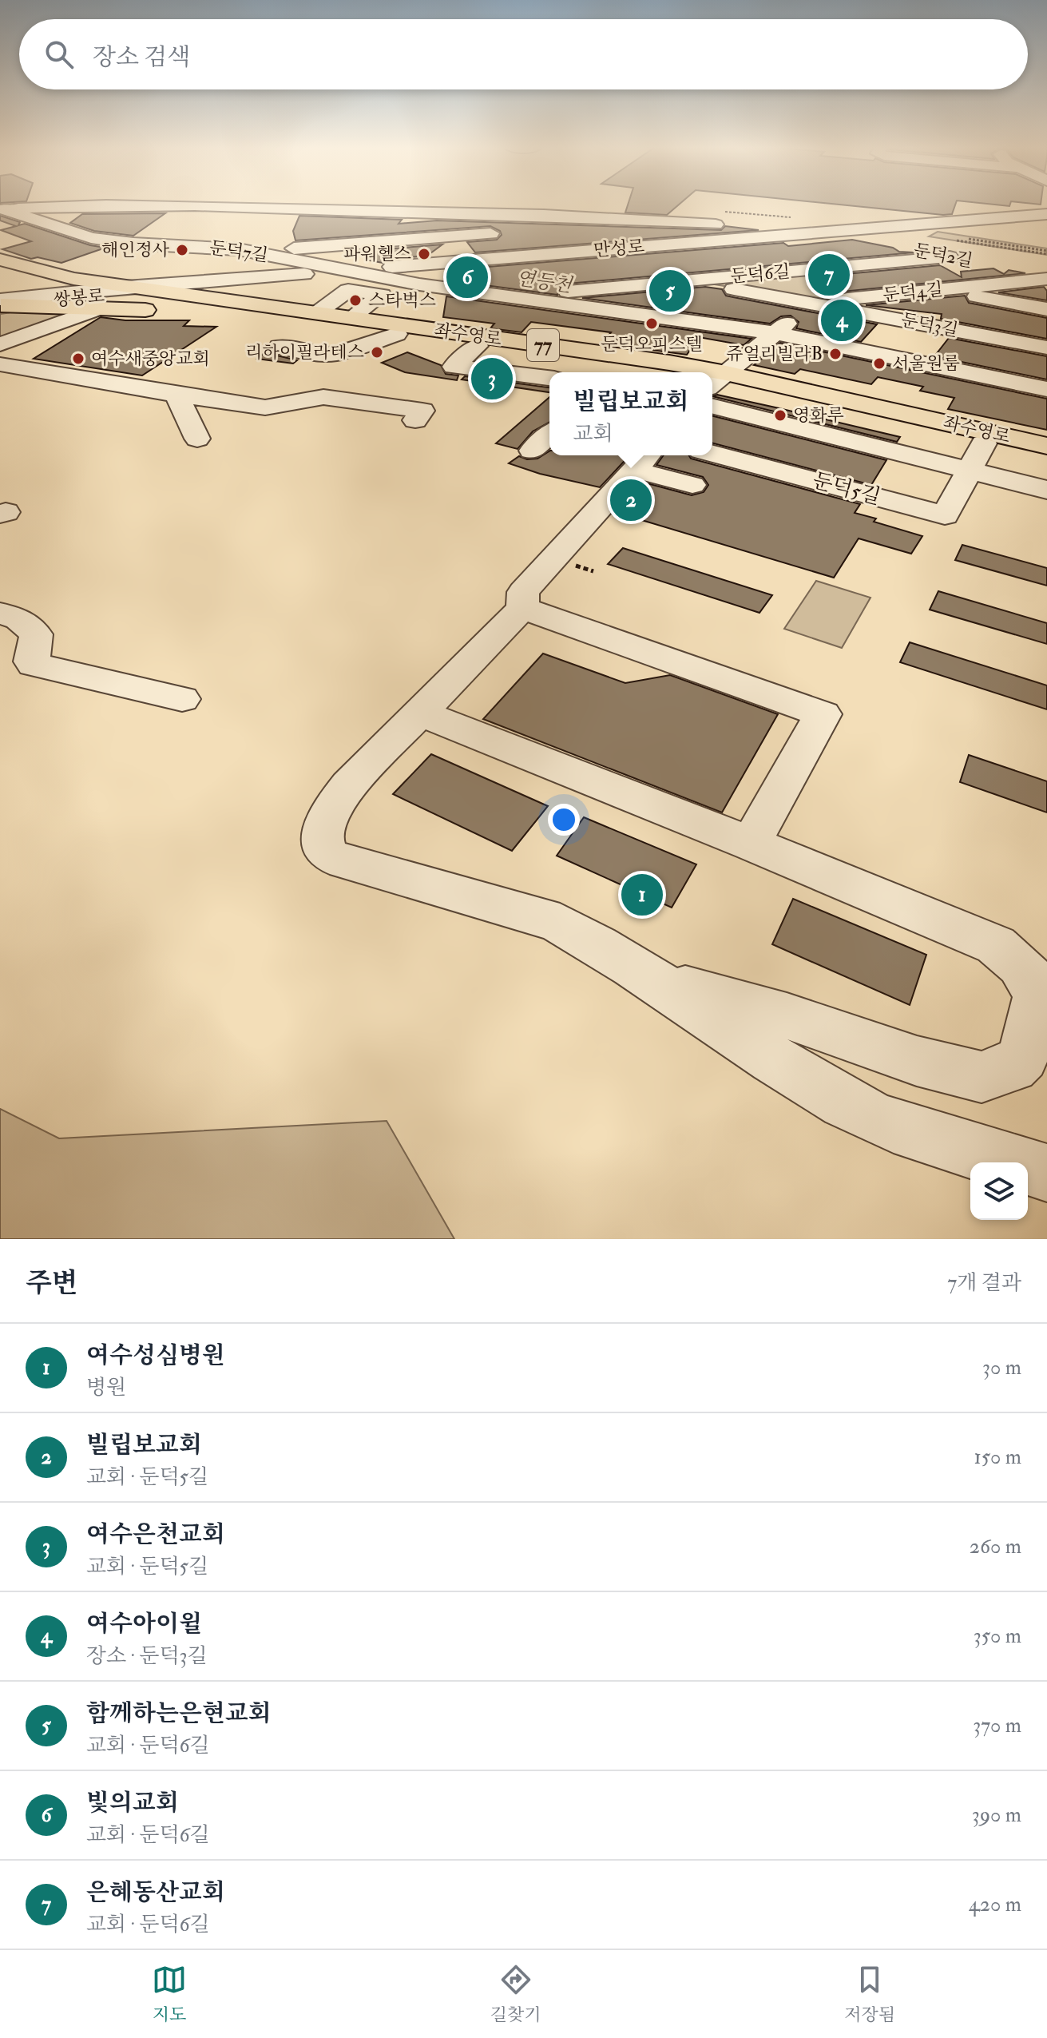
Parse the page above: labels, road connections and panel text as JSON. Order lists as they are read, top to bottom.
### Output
{
  "streets": {
    "main road": ["좌수영로", "77"],
    "street": [
      "만성로",
      "둔덕7길",
      "둔덕2길",
      "둔덕6길",
      "둔덕4길",
      "쌍봉로",
      "둔덕3길",
      "둔덕5길"
    ]
  },
  "crossings": [
    ["만성로", "둔덕7길"],
    ["만성로", "둔덕2길"],
    ["만성로", "둔덕6길"],
    ["만성로", "쌍봉로"],
    ["만성로", "좌수영로"],
    ["둔덕7길", "둔덕6길"],
    ["둔덕2길", "둔덕6길"],
    ["둔덕2길", "둔덕4길"],
    ["둔덕6길", "둔덕4길"],
    ["둔덕6길", "둔덕3길"],
    ["둔덕4길", "둔덕3길"],
    ["쌍봉로", "좌수영로"],
    ["좌수영로", "둔덕5길"]
  ],
  "water": ["연등천"],
  "places": [
    "해인정사",
    "파워헬스",
    "스타벅스",
    "둔덕오피스텔",
    "리하이필라테스",
    "쥬얼리빌라B",
    "여수새중앙교회",
    "서울원룸",
    "영화루"
  ],
  "page": {
    "search": "장소 검색",
    "pins": [
      "7",
      "6",
      "5",
      "4",
      "3",
      "2",
      "1"
    ],
    "popup": ["빌립보교회", "교회"],
    "heading": ["주변", "7개 결과"],
    "list": [
      {
        "mark": "1",
        "name": "여수성심병원",
        "note": "병원",
        "value": "30 m"
      },
      {
        "mark": "2",
        "name": "빌립보교회",
        "note": "교회 · 둔덕5길",
        "value": "150 m"
      },
      {
        "mark": "3",
        "name": "여수은천교회",
        "note": "교회 · 둔덕5길",
        "value": "260 m"
      },
      {
        "mark": "4",
        "name": "여수아이윌",
        "note": "장소 · 둔덕3길",
        "value": "350 m"
      },
      {
        "mark": "5",
        "name": "함께하는은현교회",
        "note": "교회 · 둔덕6길",
        "value": "370 m"
      },
      {
        "mark": "6",
        "name": "빛의교회",
        "note": "교회 · 둔덕6길",
        "value": "390 m"
      },
      {
        "mark": "7",
        "name": "은혜동산교회",
        "note": "교회 · 둔덕6길",
        "value": "420 m"
      }
    ],
    "nav": ["지도", "길찾기", "저장됨"]
  }
}
